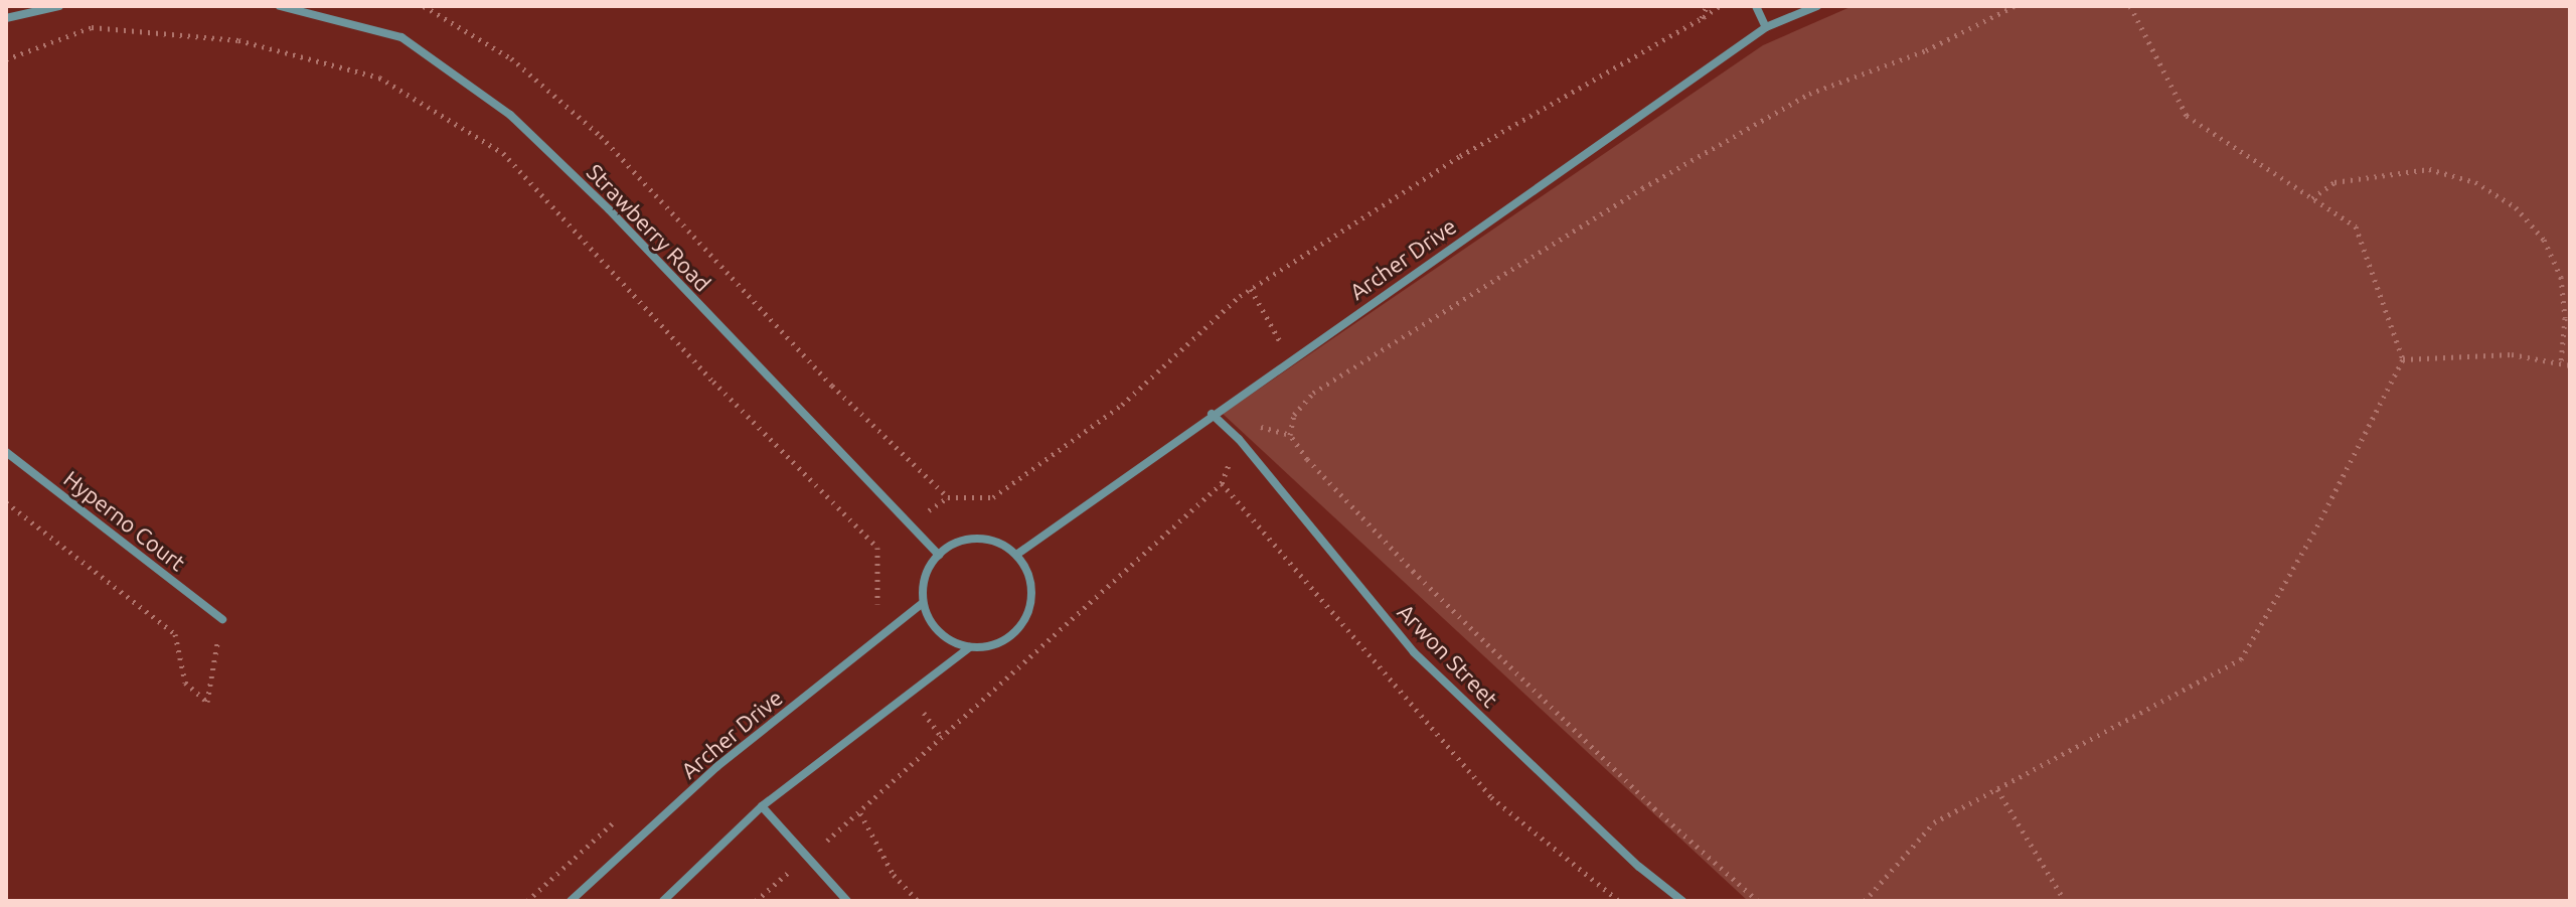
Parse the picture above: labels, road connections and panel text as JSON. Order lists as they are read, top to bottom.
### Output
{
  "streets": {
    "street": [
      "Strawberry Road",
      "Archer Drive",
      "Hyperno Court",
      "Arwon Street"
    ]
  },
  "crossings": [
    ["Strawberry Road", "Archer Drive"],
    ["Archer Drive", "Arwon Street"]
  ]
}
